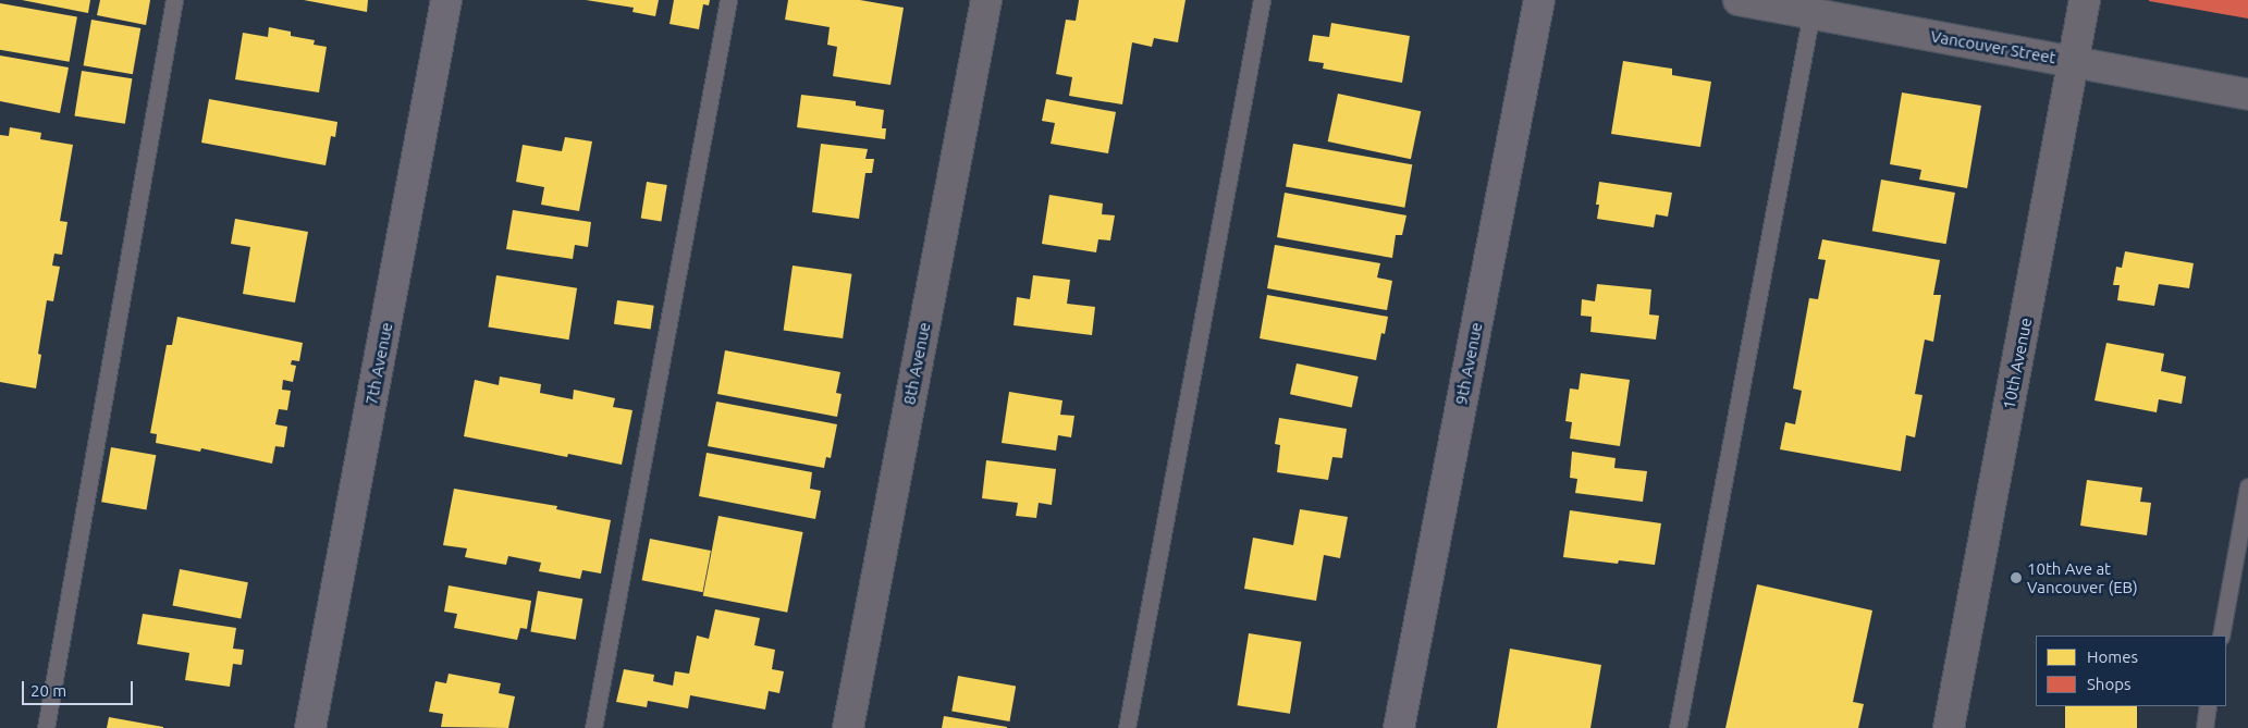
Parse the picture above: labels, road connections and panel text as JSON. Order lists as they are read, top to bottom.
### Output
{
  "streets": {
    "street": [
      "Vancouver Street",
      "7th Avenue",
      "8th Avenue",
      "9th Avenue",
      "10th Avenue"
    ]
  },
  "crossings": [
    ["Vancouver Street", "10th Avenue"]
  ],
  "places": ["10th Ave at Vancouver (EB)"],
  "legend": ["Homes", "Shops"],
  "scale_bar": "20 m"
}
